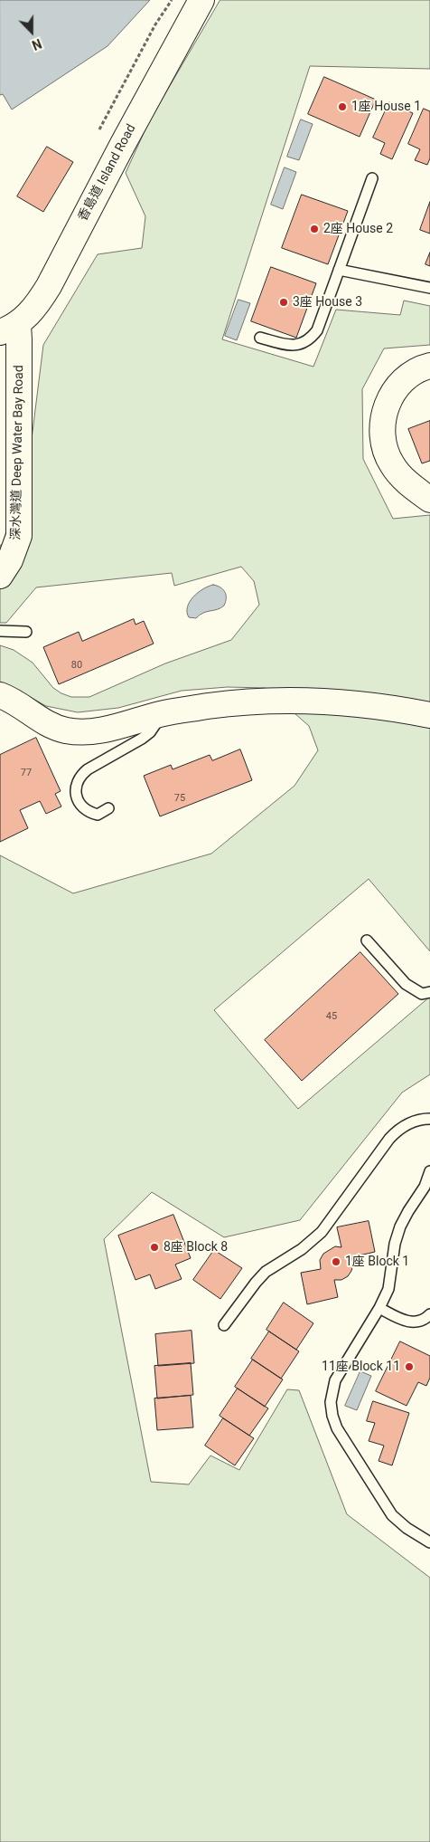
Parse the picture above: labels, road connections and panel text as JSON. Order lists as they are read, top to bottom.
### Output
{
  "streets": {
    "street": ["香島道 Island Road", "深水灣道 Deep Water Bay Road"]
  },
  "crossings": [
    ["香島道 Island Road", "深水灣道 Deep Water Bay Road"]
  ],
  "places": [
    "1座 House 1",
    "2座 House 2",
    "3座 House 3",
    "8座 Block 8",
    "1座 Block 1",
    "11座 Block 11"
  ],
  "house_numbers": [
    "80",
    "77",
    "75",
    "45"
  ],
  "north": "bottom"
}
